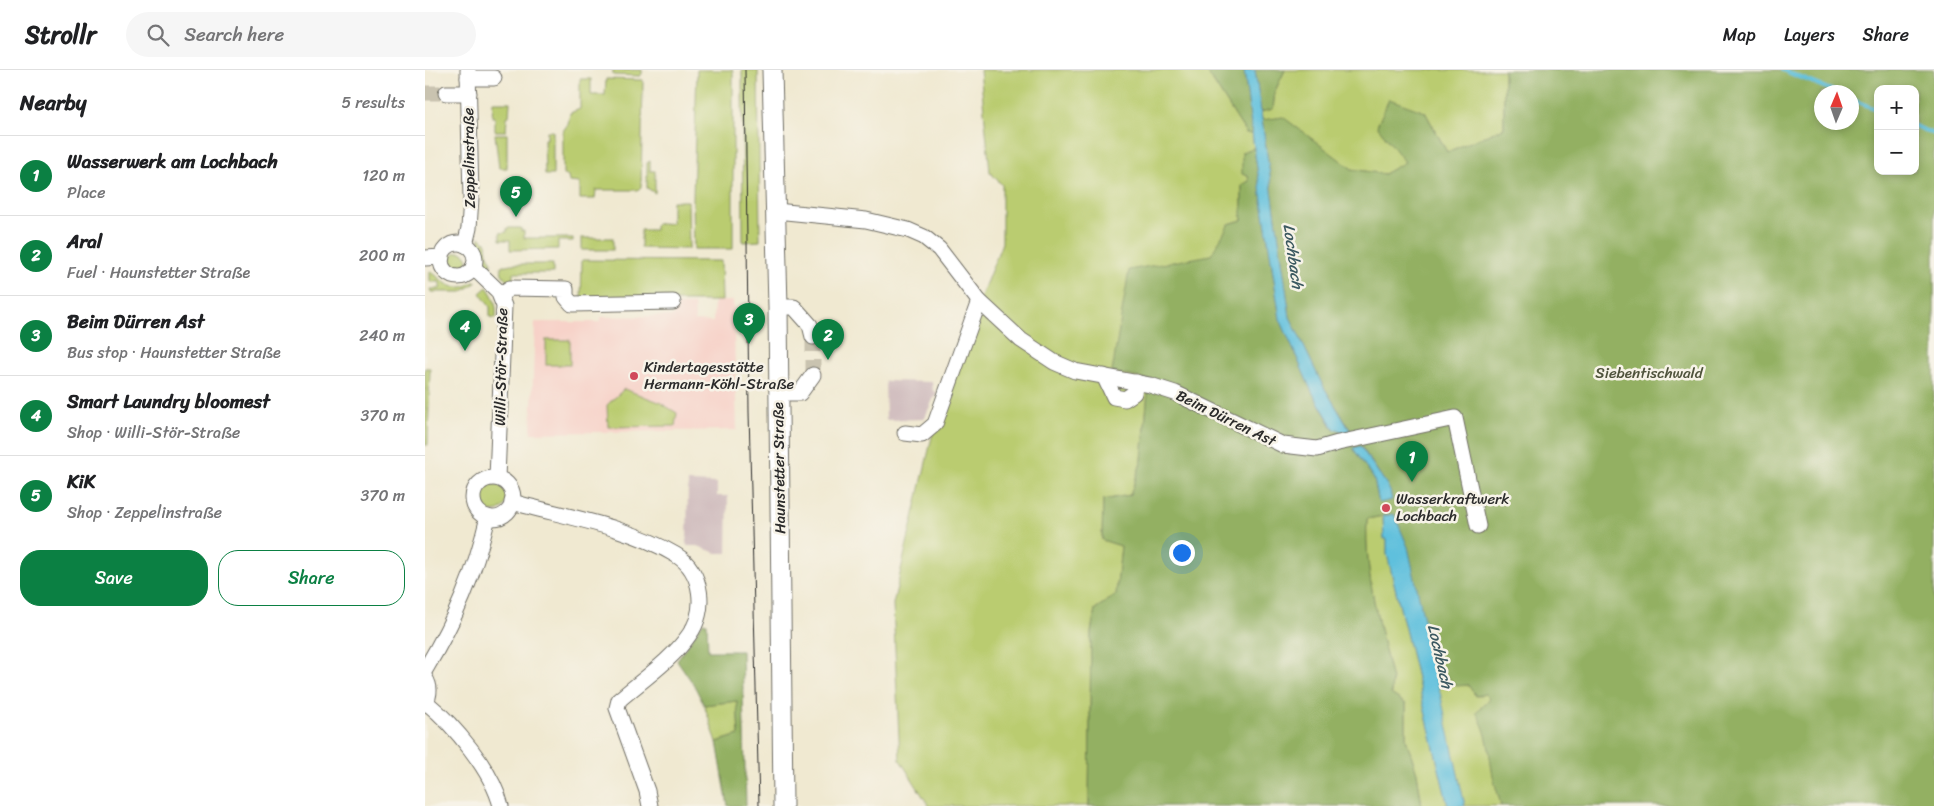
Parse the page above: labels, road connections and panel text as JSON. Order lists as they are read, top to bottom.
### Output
{
  "streets": {
    "main road": ["Haunstetter Straße"],
    "street": ["Zeppelinstraße", "Willi-Stör-Straße", "Beim Dürren Ast"]
  },
  "crossings": [
    ["Zeppelinstraße", "Willi-Stör-Straße"],
    ["Beim Dürren Ast", "Haunstetter Straße"]
  ],
  "water": ["Lochbach"],
  "parks": ["Siebentischwald"],
  "places": ["Kindertagesstätte Hermann-Köhl-Straße", "Wasserkraftwerk Lochbach"],
  "north": "top",
  "page": {
    "header": "Strollr",
    "search": "Search here",
    "nav": ["Map", "Layers", "Share"],
    "heading": ["Nearby", "5 results"],
    "map_buttons": ["+", "−"],
    "list": [
      {
        "mark": "1",
        "name": "Wasserwerk am Lochbach",
        "note": "Place",
        "value": "120 m"
      },
      {
        "mark": "2",
        "name": "Aral",
        "note": "Fuel · Haunstetter Straße",
        "value": "200 m"
      },
      {
        "mark": "3",
        "name": "Beim Dürren Ast",
        "note": "Bus stop · Haunstetter Straße",
        "value": "240 m"
      },
      {
        "mark": "4",
        "name": "Smart Laundry bloomest",
        "note": "Shop · Willi-Stör-Straße",
        "value": "370 m"
      },
      {
        "mark": "5",
        "name": "KiK",
        "note": "Shop · Zeppelinstraße",
        "value": "370 m"
      }
    ],
    "pins": [
      "5",
      "3",
      "4",
      "2",
      "1"
    ],
    "buttons": ["Save", "Share"]
  }
}
